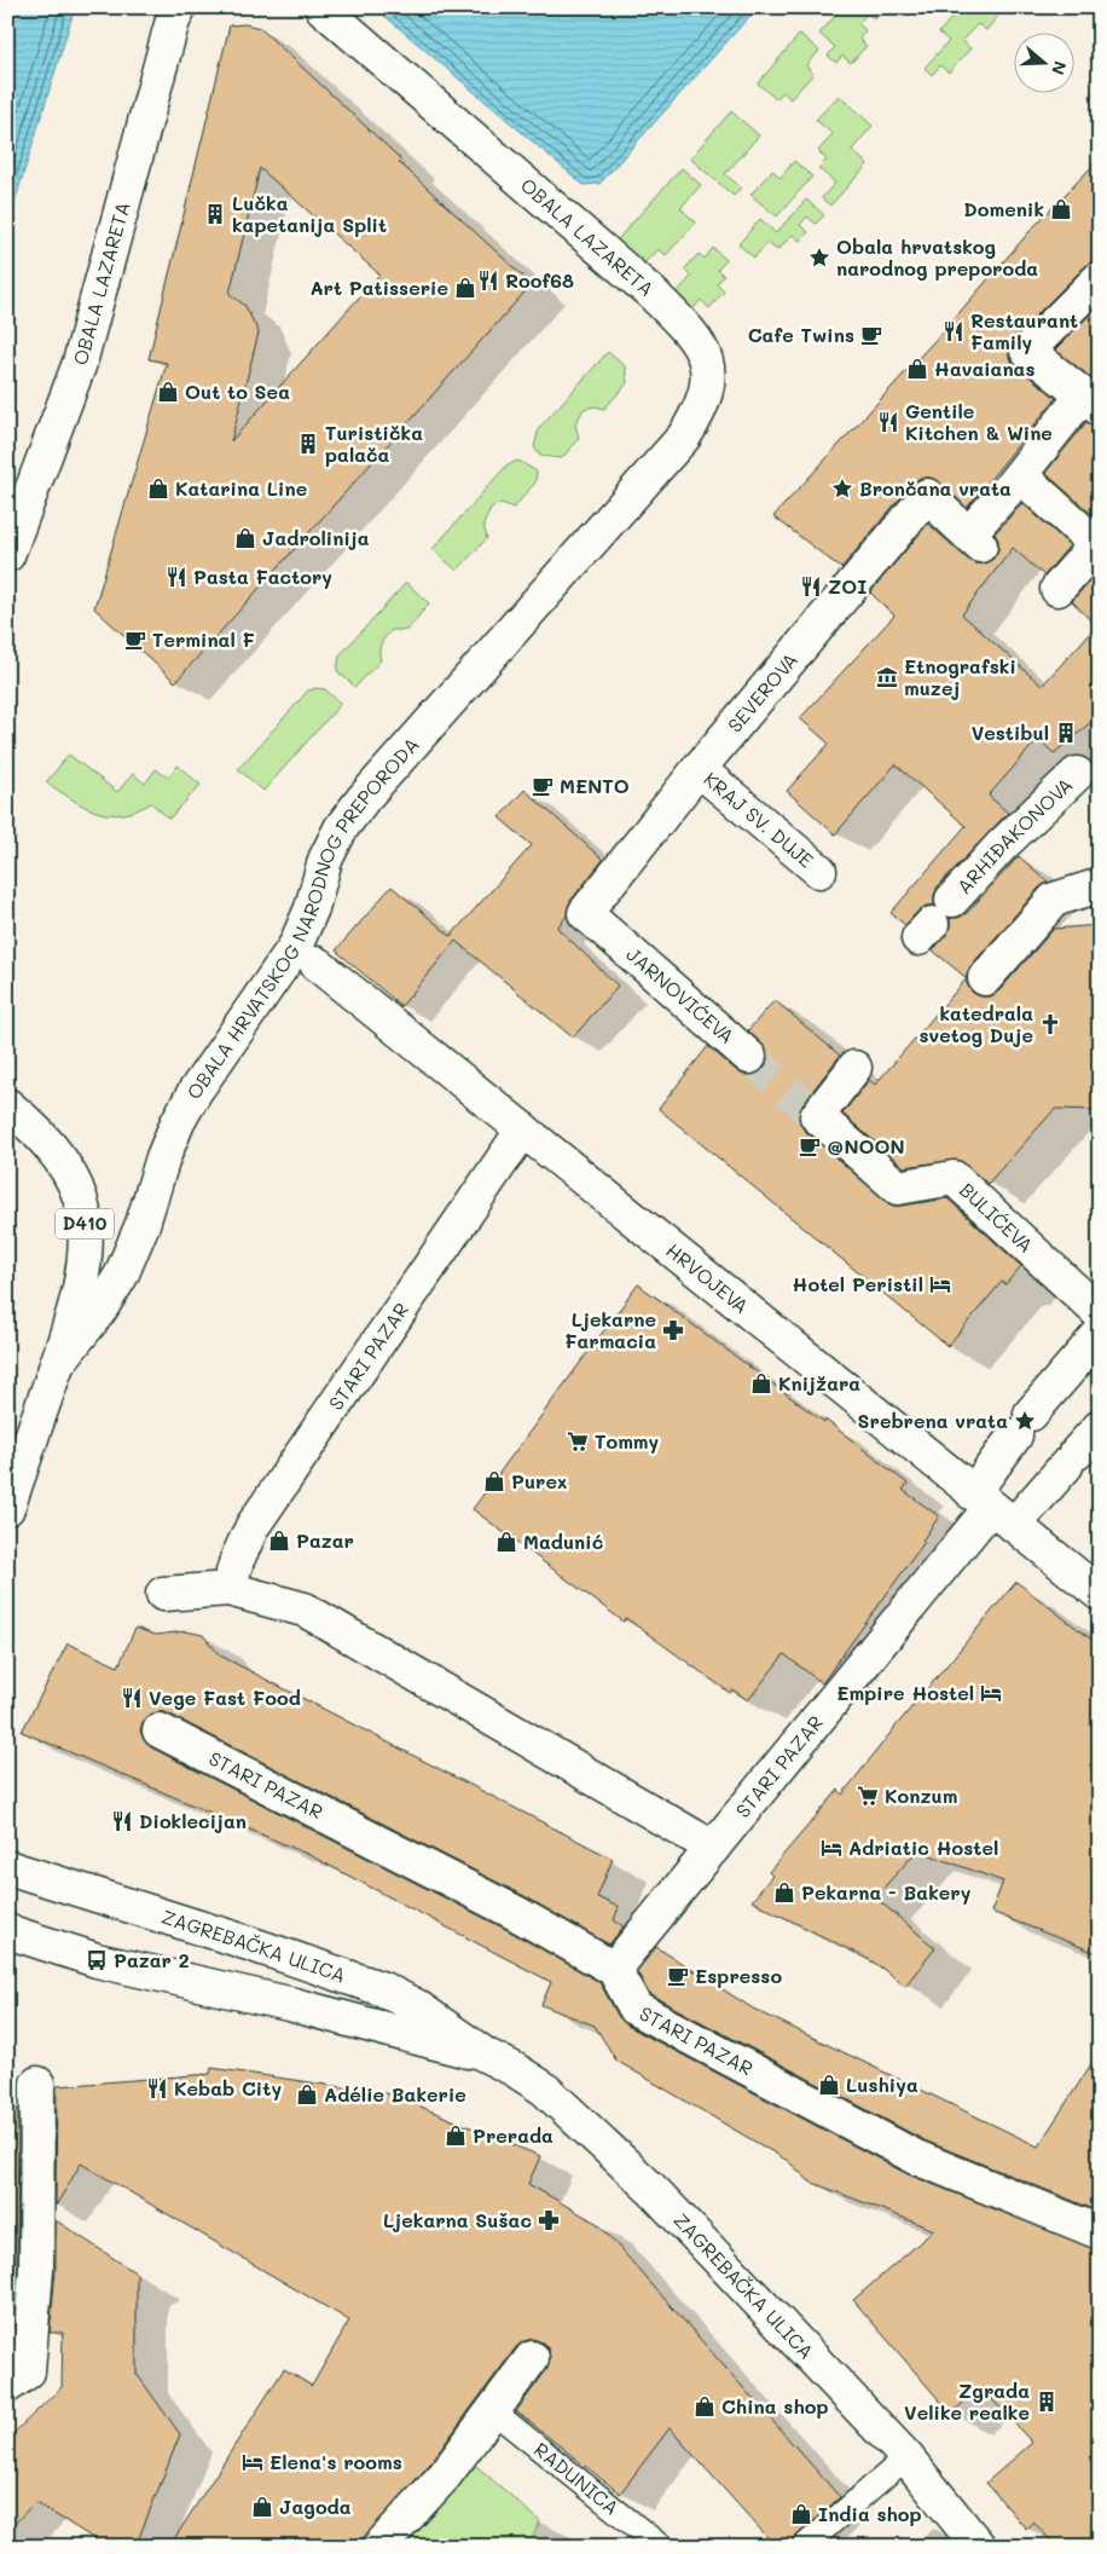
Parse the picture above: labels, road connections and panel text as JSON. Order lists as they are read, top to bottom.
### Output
{
  "streets": {
    "street": [
      "OBALA LAZARETA",
      "SEVEROVA",
      "KRAJ SV. DUJE",
      "ARHIĐAKONOVA",
      "OBALA HRVATSKOG NARODNOG PREPORODA",
      "JARNOVIĆEVA",
      "BULIĆEVA",
      "D410",
      "HRVOJEVA",
      "STARI PAZAR",
      "ZAGREBAČKA ULICA"
    ],
    "lane": ["RADUNICA"]
  },
  "crossings": [
    ["OBALA LAZARETA", "OBALA HRVATSKOG NARODNOG PREPORODA"],
    ["SEVEROVA", "KRAJ SV. DUJE"],
    ["SEVEROVA", "JARNOVIĆEVA"],
    ["OBALA HRVATSKOG NARODNOG PREPORODA", "D410"],
    ["HRVOJEVA", "STARI PAZAR"]
  ],
  "places": {
    "shop": [
      "Domenik",
      "Art Patisserie",
      "Havaianas",
      "Out to Sea",
      "Katarina Line",
      "Jadrolinija",
      "Knijžara",
      "Purex",
      "Pazar",
      "Madunić",
      "Pekarna - Bakery",
      "Lushiya",
      "Adélie Bakerie",
      "Prerada",
      "China shop",
      "Jagoda",
      "India shop"
    ],
    "building": [
      "Lučka kapetanija Split",
      "Turistička palača",
      "Vestibul",
      "Zgrada Velike realke"
    ],
    "place": ["Obala hrvatskog narodnog preporoda", "Brončana vrata", "Srebrena vrata"],
    "restaurant": [
      "Roof68",
      "Restaurant Family",
      "Gentile Kitchen & Wine",
      "Pasta Factory",
      "ZOI",
      "Vege Fast Food",
      "Dioklecijan",
      "Kebab City"
    ],
    "cafe": [
      "Cafe Twins",
      "Terminal F",
      "MENTO",
      "@NOON",
      "Espresso"
    ],
    "museum": ["Etnografski muzej"],
    "church": ["katedrala svetog Duje"],
    "hotel": [
      "Hotel Peristil",
      "Empire Hostel",
      "Adriatic Hostel",
      "Elena's rooms"
    ],
    "pharmacy": ["Ljekarne Farmacia", "Ljekarna Sušac"],
    "supermarket": ["Tommy", "Konzum"],
    "bus stop": ["Pazar 2"]
  },
  "north": "right"
}
